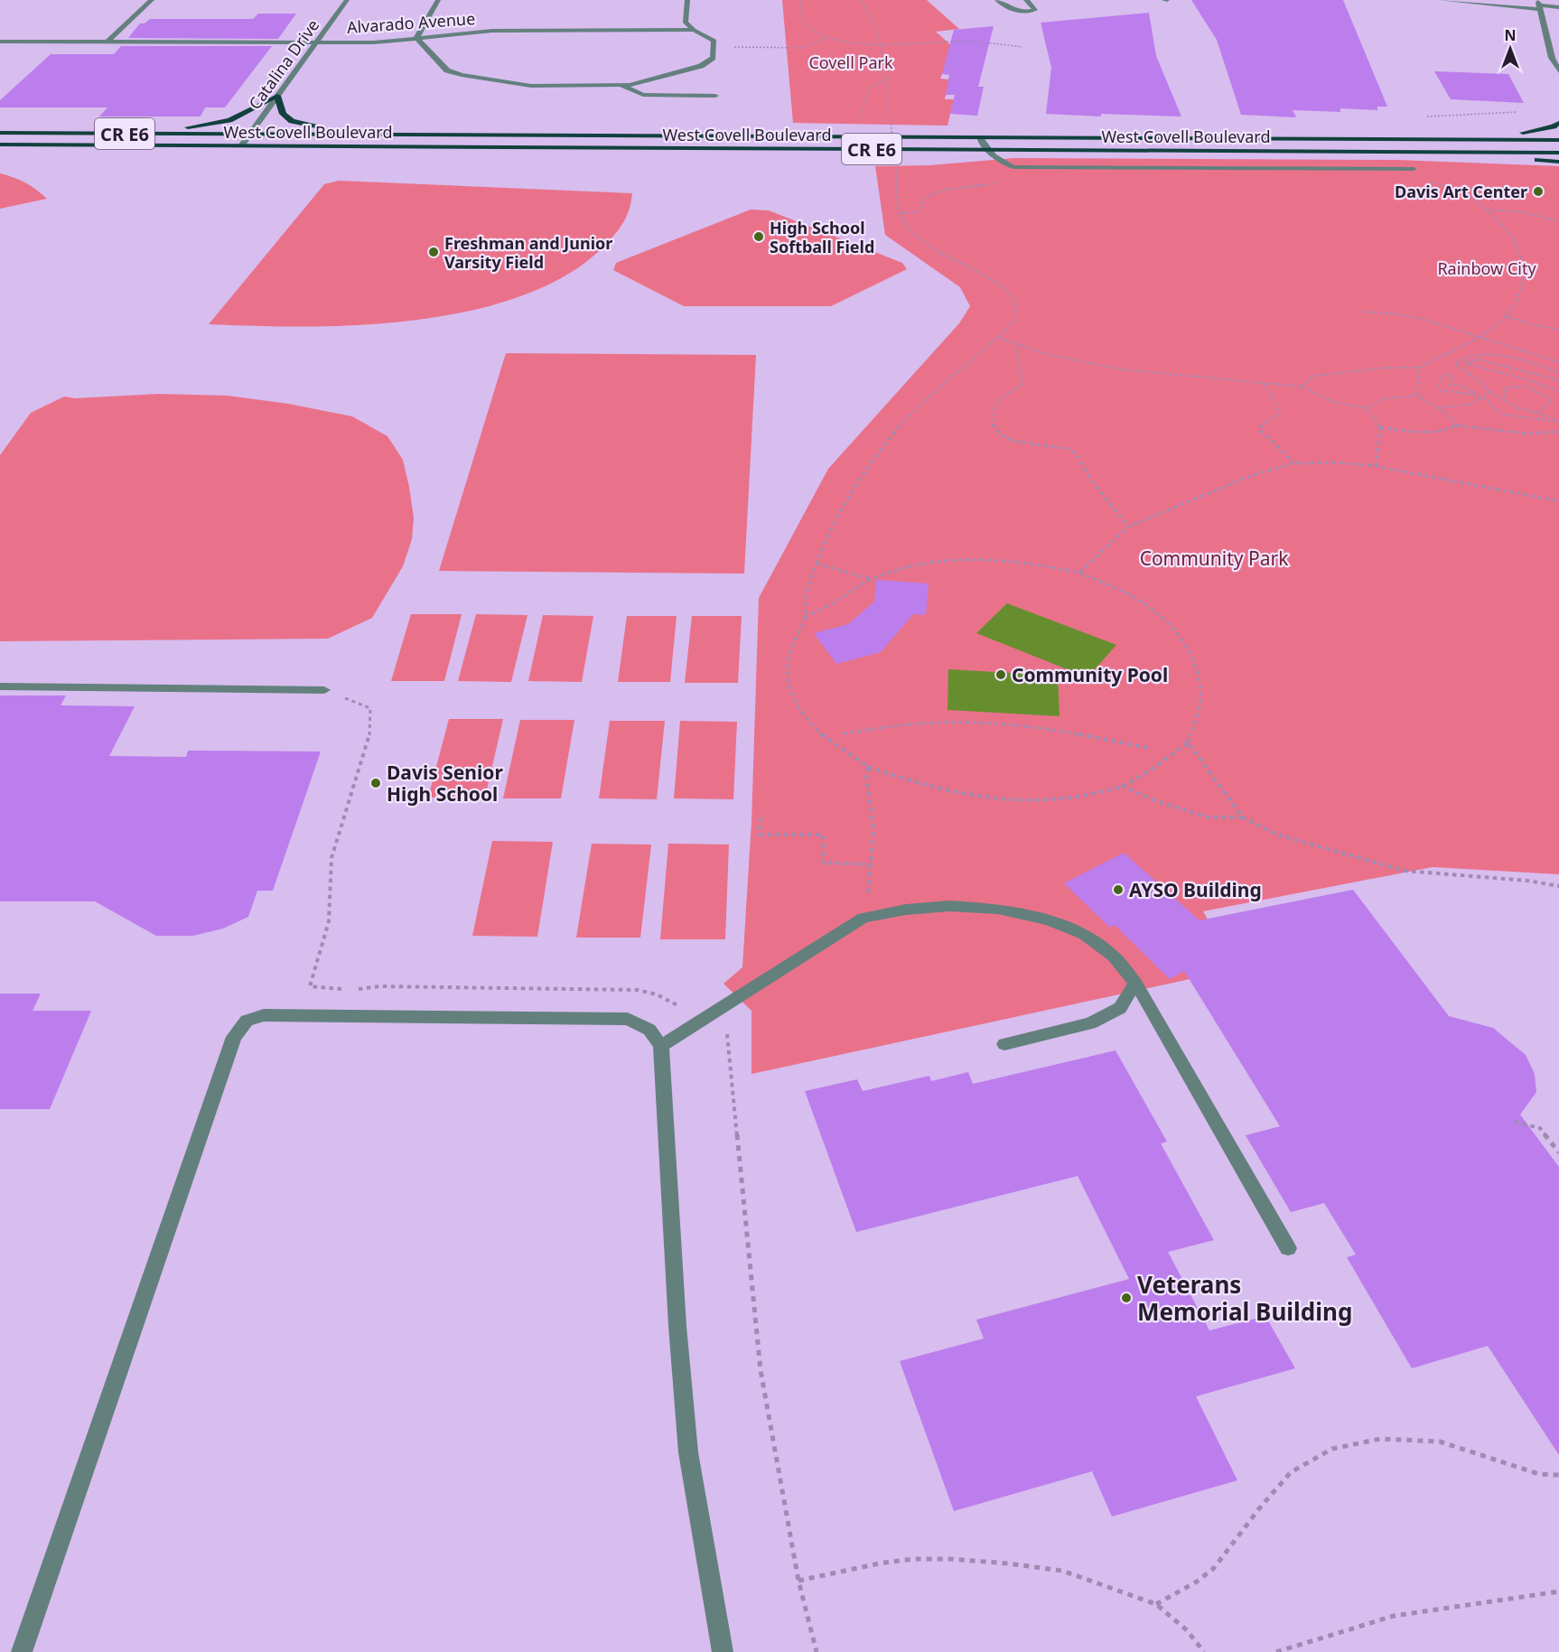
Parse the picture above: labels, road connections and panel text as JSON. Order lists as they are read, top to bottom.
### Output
{
  "streets": {
    "main road": ["West Covell Boulevard", "CR E6"],
    "street": ["Alvarado Avenue", "Catalina Drive"]
  },
  "crossings": [
    ["Alvarado Avenue", "Catalina Drive"],
    ["Catalina Drive", "West Covell Boulevard"]
  ],
  "parks": ["Covell Park", "Rainbow City", "Community Park"],
  "places": [
    "Davis Art Center",
    "High School Softball Field",
    "Freshman and Junior Varsity Field",
    "Community Pool",
    "Davis Senior High School",
    "AYSO Building",
    "Veterans Memorial Building"
  ],
  "north": "top"
}
